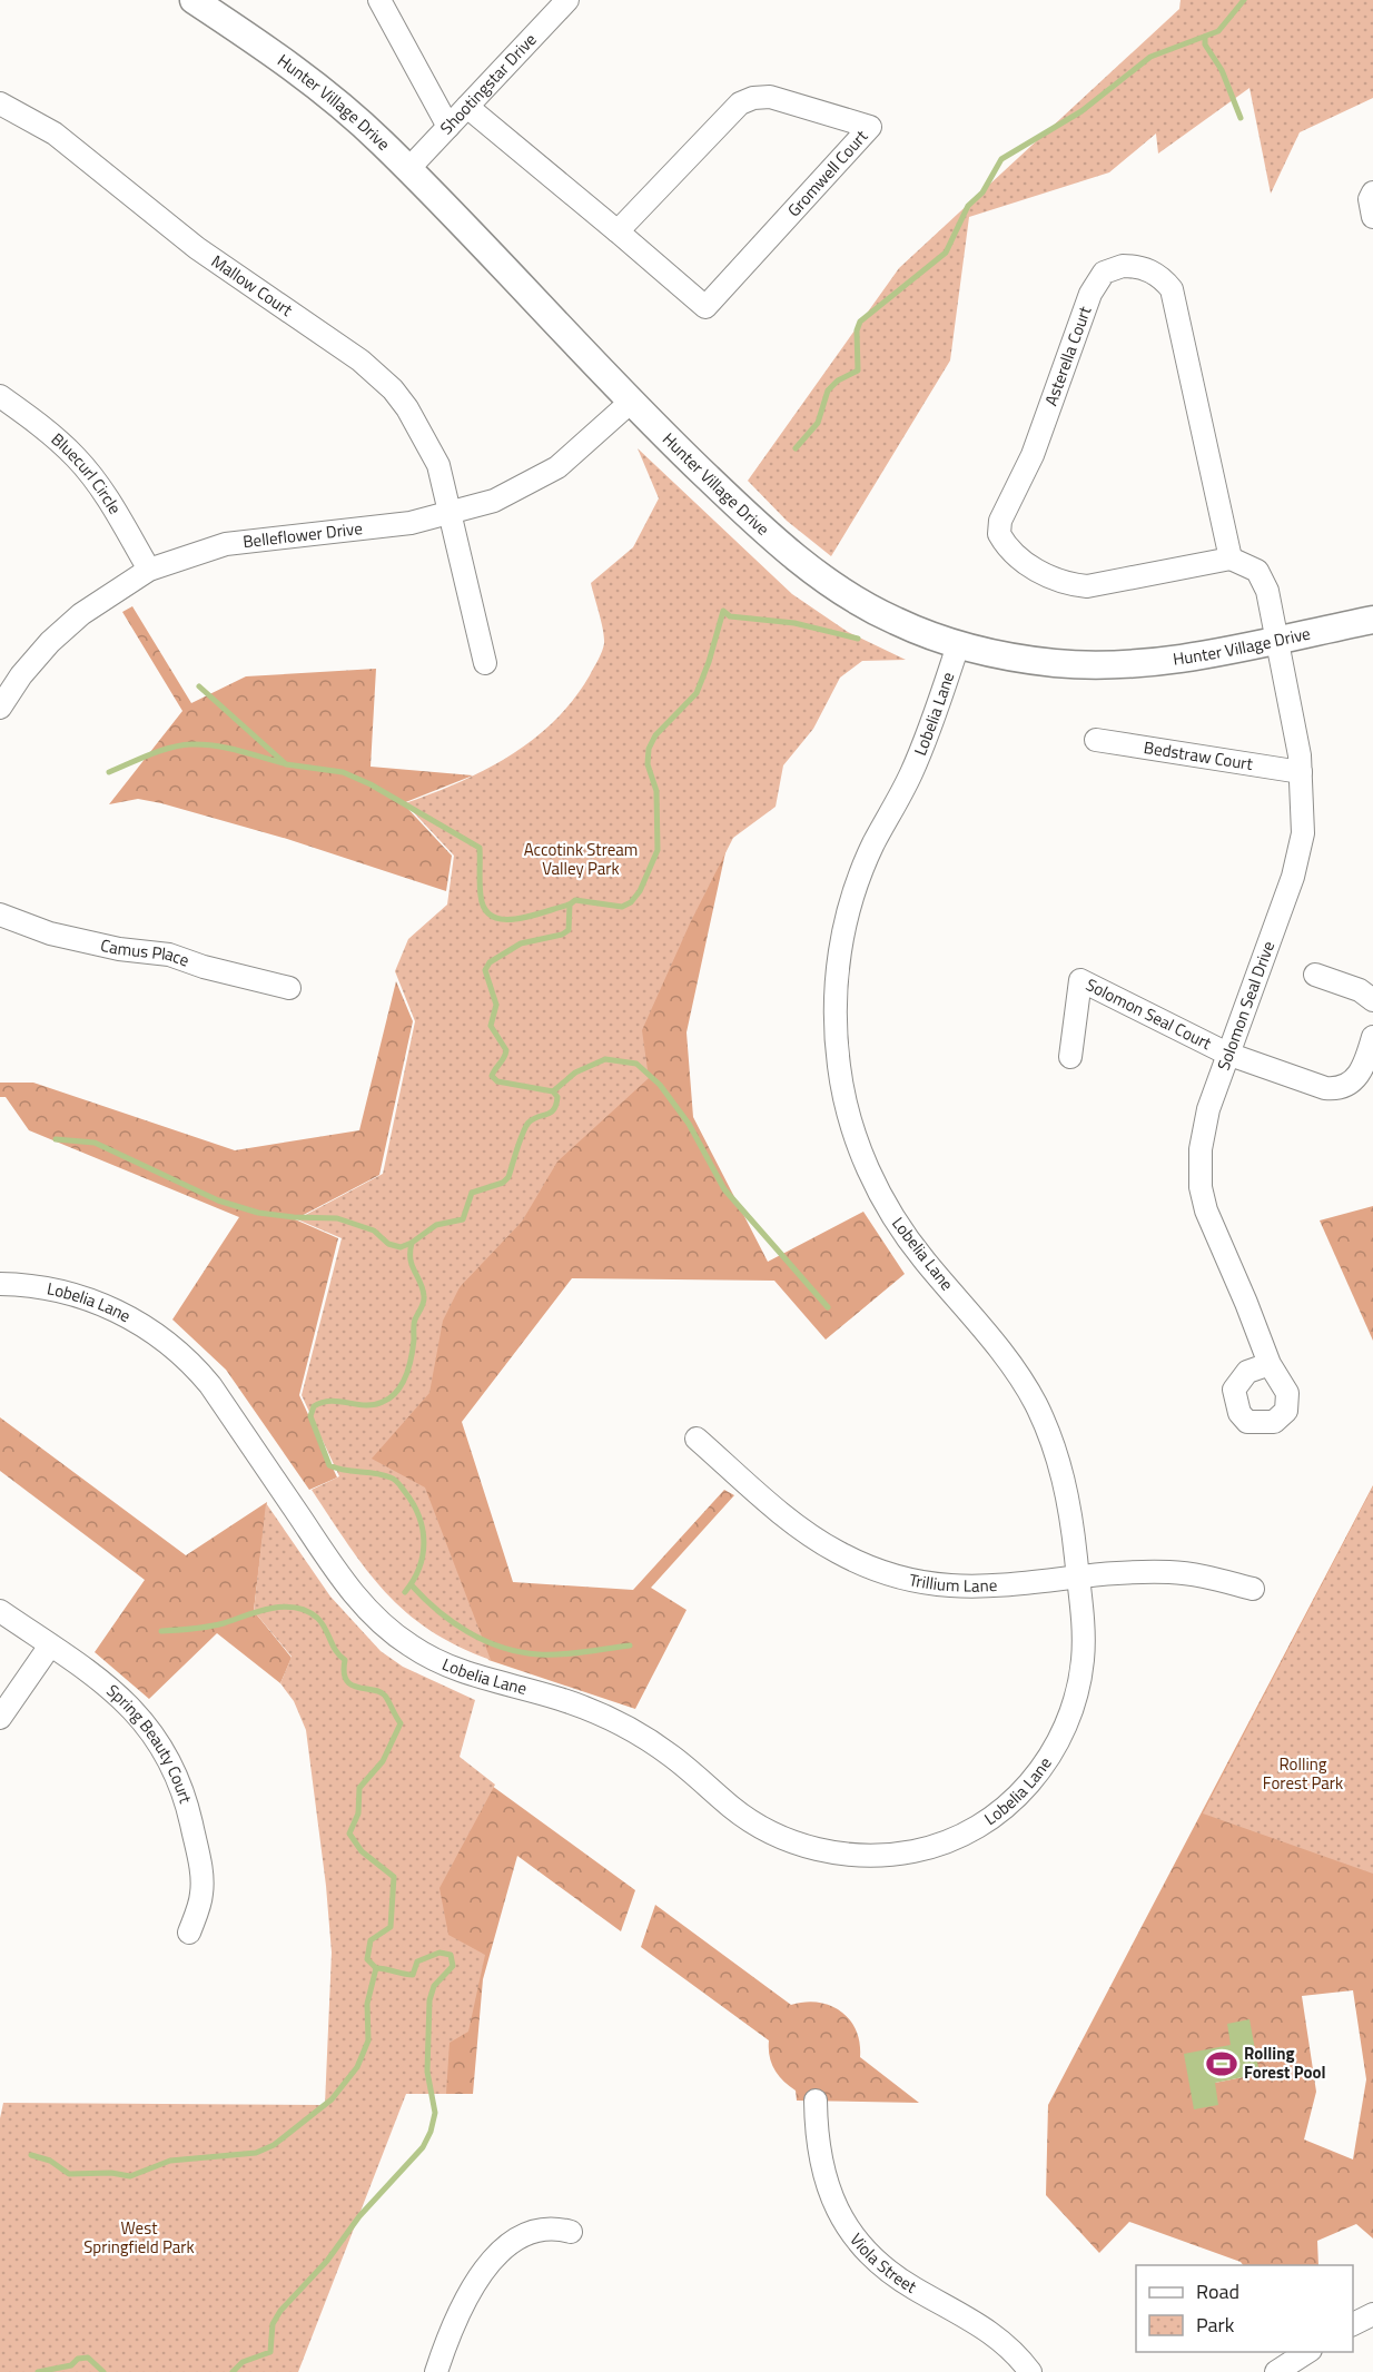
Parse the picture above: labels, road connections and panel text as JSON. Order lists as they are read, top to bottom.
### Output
{
  "streets": {
    "street": [
      "Shootingstar Drive",
      "Hunter Village Drive",
      "Gromwell Court",
      "Mallow Court",
      "Asterella Court",
      "Bluecurl Circle",
      "Belleflower Drive",
      "Lobelia Lane",
      "Bedstraw Court",
      "Camus Place",
      "Solomon Seal Drive",
      "Solomon Seal Court",
      "Trillium Lane",
      "Spring Beauty Court",
      "Viola Street"
    ]
  },
  "crossings": [
    ["Shootingstar Drive", "Hunter Village Drive"],
    ["Shootingstar Drive", "Gromwell Court"],
    ["Hunter Village Drive", "Belleflower Drive"],
    ["Hunter Village Drive", "Lobelia Lane"],
    ["Hunter Village Drive", "Solomon Seal Drive"],
    ["Mallow Court", "Belleflower Drive"],
    ["Bluecurl Circle", "Belleflower Drive"],
    ["Lobelia Lane", "Trillium Lane"],
    ["Bedstraw Court", "Solomon Seal Drive"],
    ["Solomon Seal Drive", "Solomon Seal Court"]
  ],
  "parks": ["Accotink Stream Valley Park", "Rolling Forest Park", "West Springfield Park"],
  "places": {
    "sports": ["Rolling Forest Pool"]
  },
  "legend": ["Road", "Park"]
}
